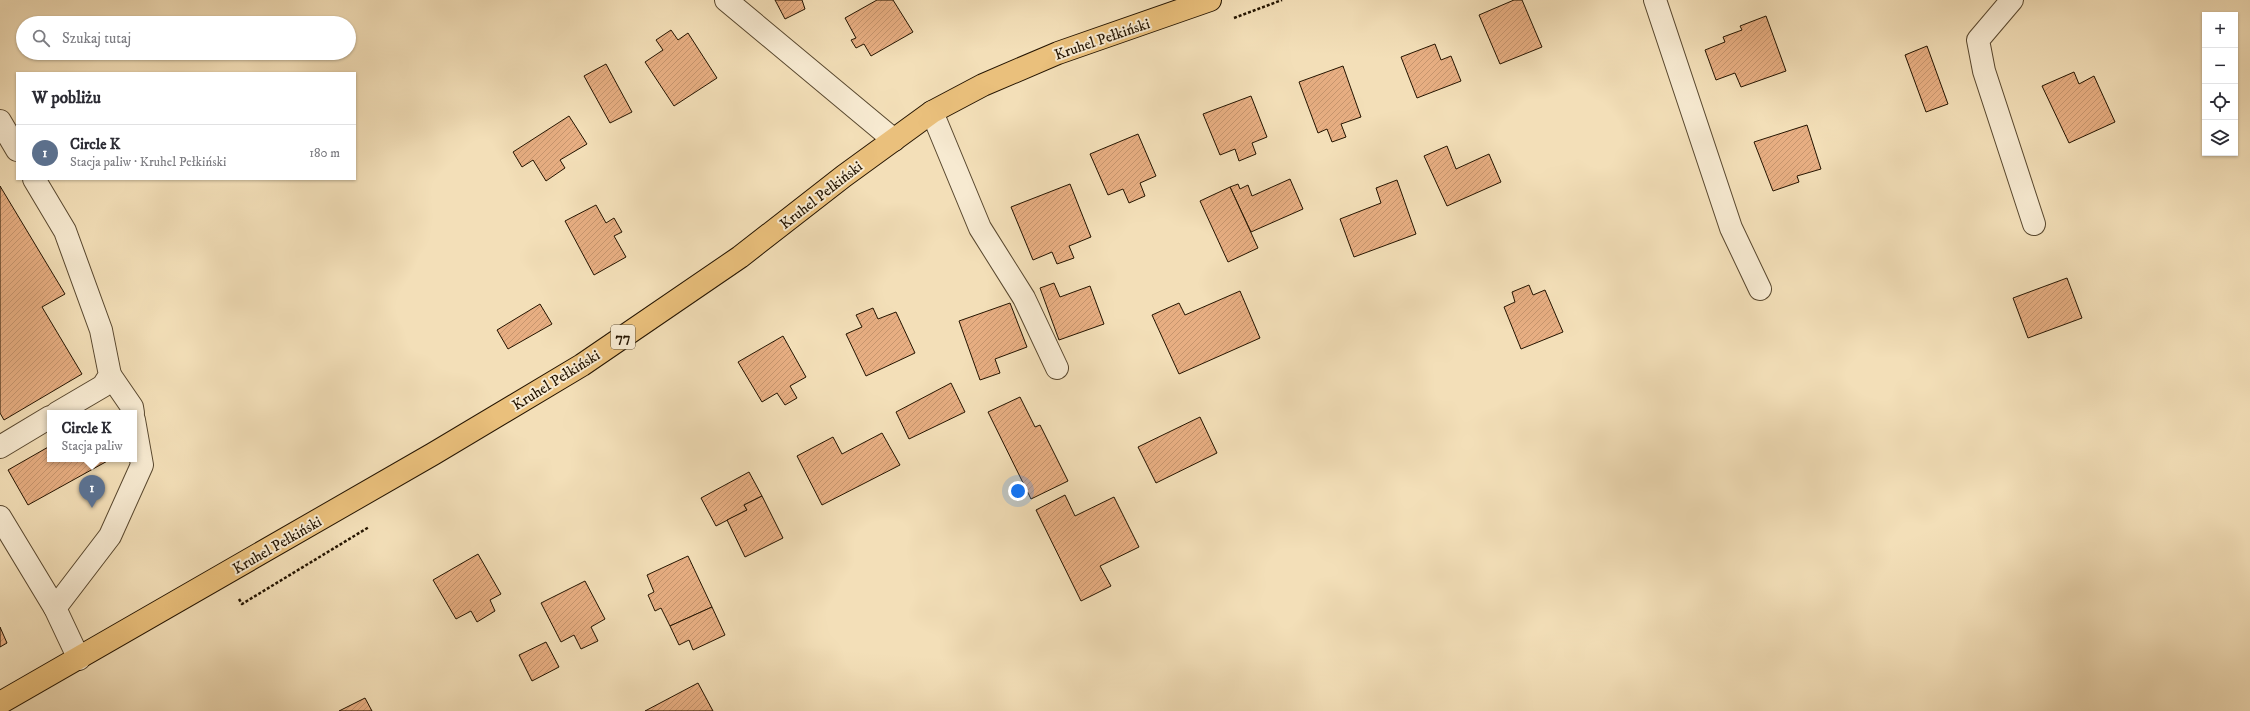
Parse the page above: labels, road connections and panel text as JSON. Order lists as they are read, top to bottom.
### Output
{
  "streets": {
    "main road": ["Kruhel Pełkiński", "77"]
  },
  "page": {
    "map_buttons": ["+", "−"],
    "search": "Szukaj tutaj",
    "heading": "W pobliżu",
    "list": [
      {
        "mark": "1",
        "name": "Circle K",
        "note": "Stacja paliw · Kruhel Pełkiński",
        "value": "180 m"
      }
    ],
    "popup": ["Circle K", "Stacja paliw"],
    "pins": "1"
  }
}
